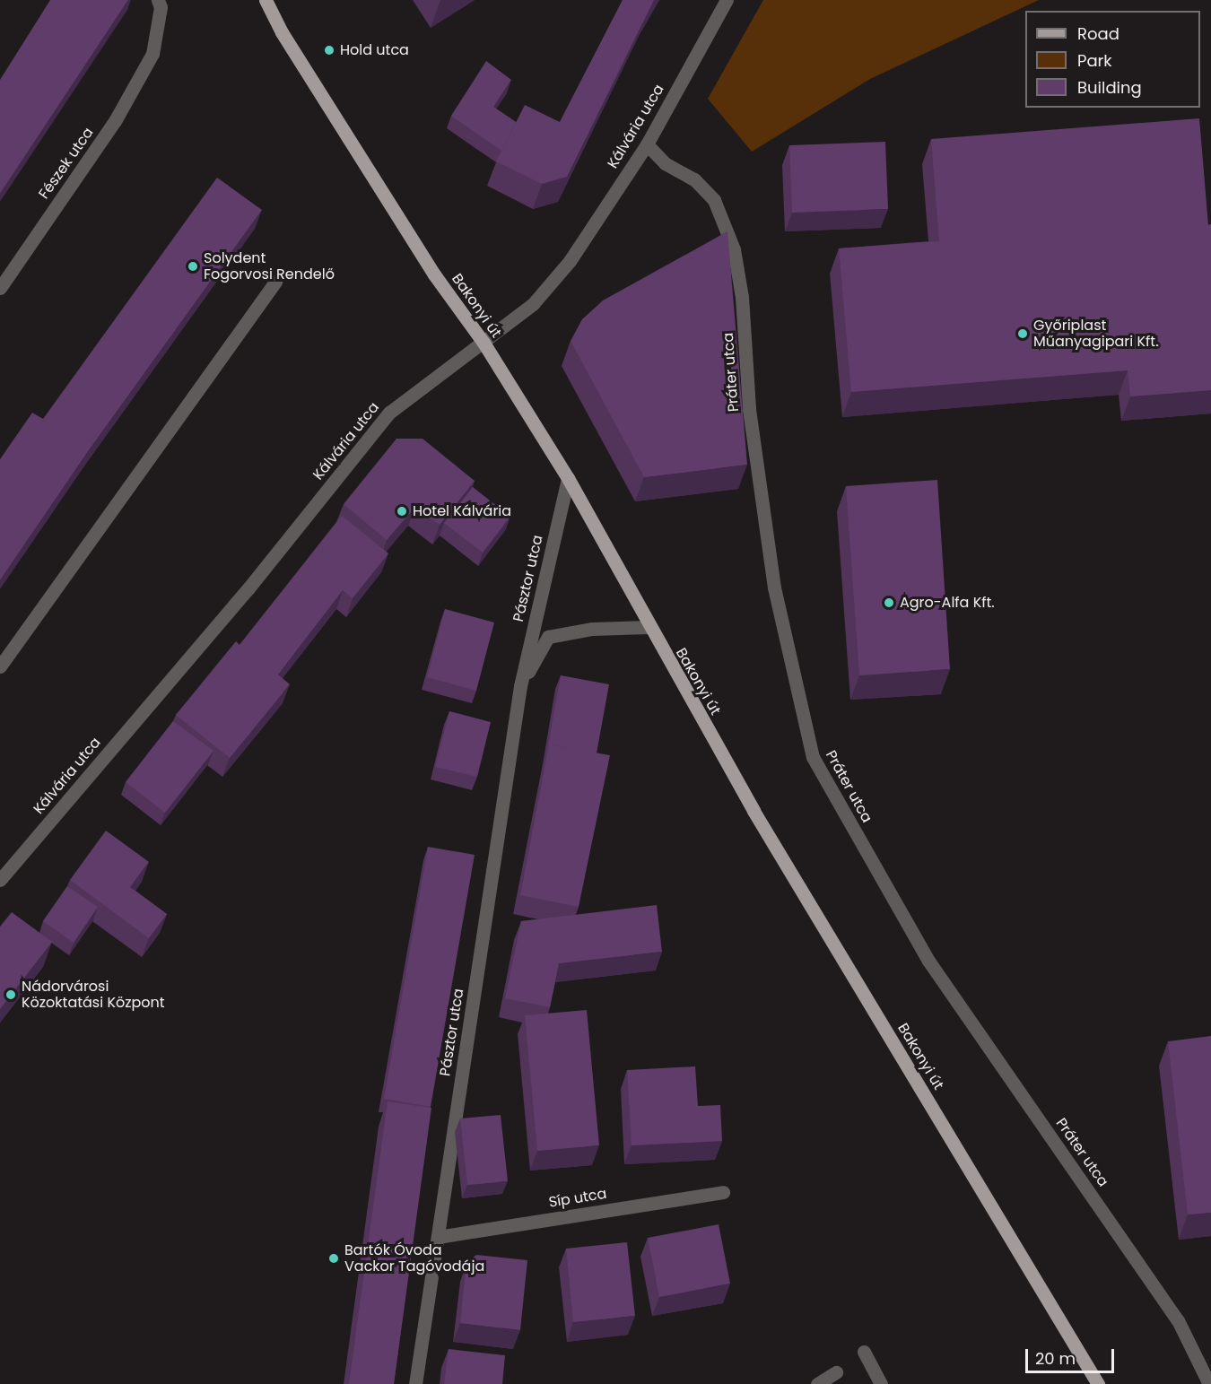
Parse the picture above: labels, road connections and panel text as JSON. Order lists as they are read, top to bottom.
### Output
{
  "streets": {
    "main road": ["Bakonyi út"],
    "street": [
      "Kálvária utca",
      "Fészek utca",
      "Práter utca",
      "Pásztor utca",
      "Síp utca"
    ]
  },
  "crossings": [
    ["Kálvária utca", "Bakonyi út"],
    ["Kálvária utca", "Práter utca"],
    ["Bakonyi út", "Pásztor utca"],
    ["Pásztor utca", "Síp utca"]
  ],
  "places": [
    "Hold utca",
    "Solydent Fogorvosi Rendelő",
    "Győriplast Műanyagipari Kft.",
    "Hotel Kálvária",
    "Agro-Alfa Kft.",
    "Nádorvárosi Közoktatási Központ",
    "Bartók Óvoda Vackor Tagóvodája"
  ],
  "legend": ["Road", "Park", "Building"],
  "scale_bar": "20 m"
}
